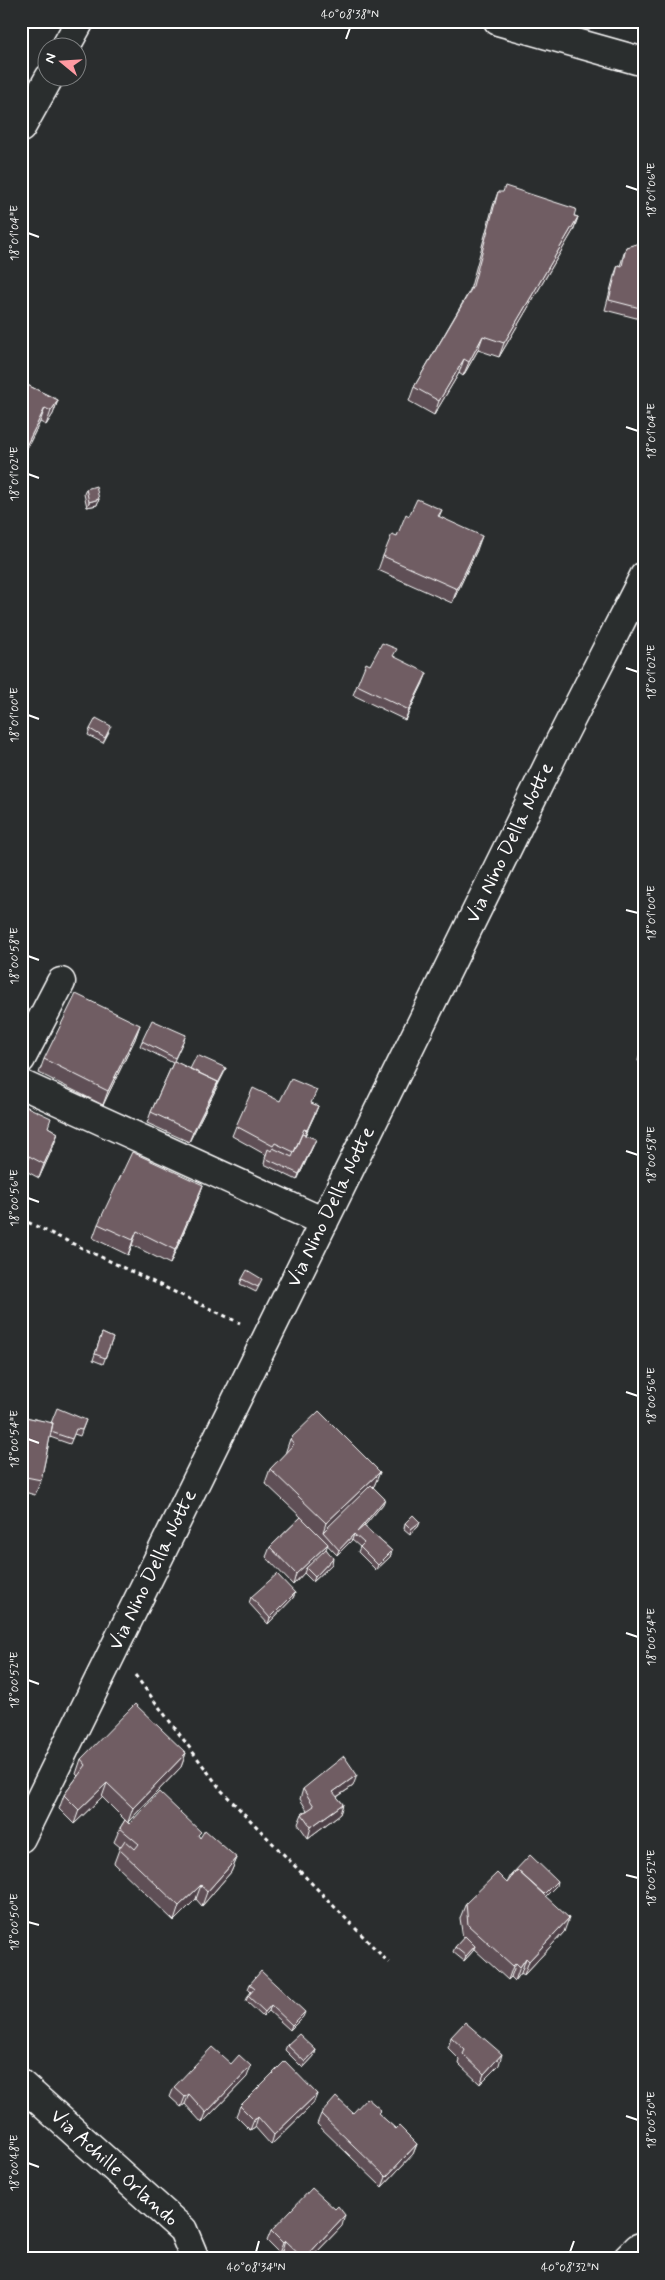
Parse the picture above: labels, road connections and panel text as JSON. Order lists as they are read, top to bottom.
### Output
{
  "streets": {
    "street": ["Via Nino Della Notte", "Via Achille Orlando"]
  },
  "north": "left",
  "coordinates": [
    "40°08'38\"N",
    "18°01'06\"E",
    "18°01'04\"E",
    "18°01'02\"E",
    "18°01'00\"E",
    "18°00'58\"E",
    "18°00'56\"E",
    "18°00'54\"E",
    "18°00'52\"E",
    "18°00'50\"E",
    "18°00'48\"E",
    "40°08'34\"N",
    "40°08'32\"N"
  ]
}
